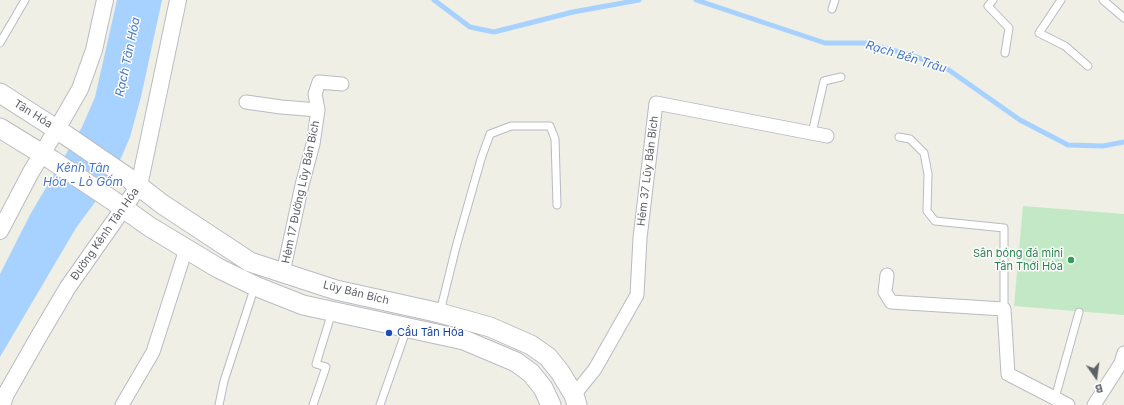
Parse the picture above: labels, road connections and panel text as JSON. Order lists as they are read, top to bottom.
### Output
{
  "streets": {
    "main road": ["Tân Hóa", "Lũy Bán Bích"],
    "street": ["Hẻm 37 Lũy Bán Bích", "Hẻm 17 Đường Lũy Bán Bích", "Đường Kênh Tân Hóa"]
  },
  "crossings": [
    ["Hẻm 37 Lũy Bán Bích", "Lũy Bán Bích"],
    ["Hẻm 17 Đường Lũy Bán Bích", "Lũy Bán Bích"],
    ["Đường Kênh Tân Hóa", "Lũy Bán Bích"]
  ],
  "water": ["Rạch Tân Hóa", "Rạch Bến Trâu", "Kênh Tân Hóa - Lò Gốm"],
  "places": ["Sân bóng đá mini Tân Thới Hòa", "Cầu Tân Hóa"],
  "north": "bottom"
}
